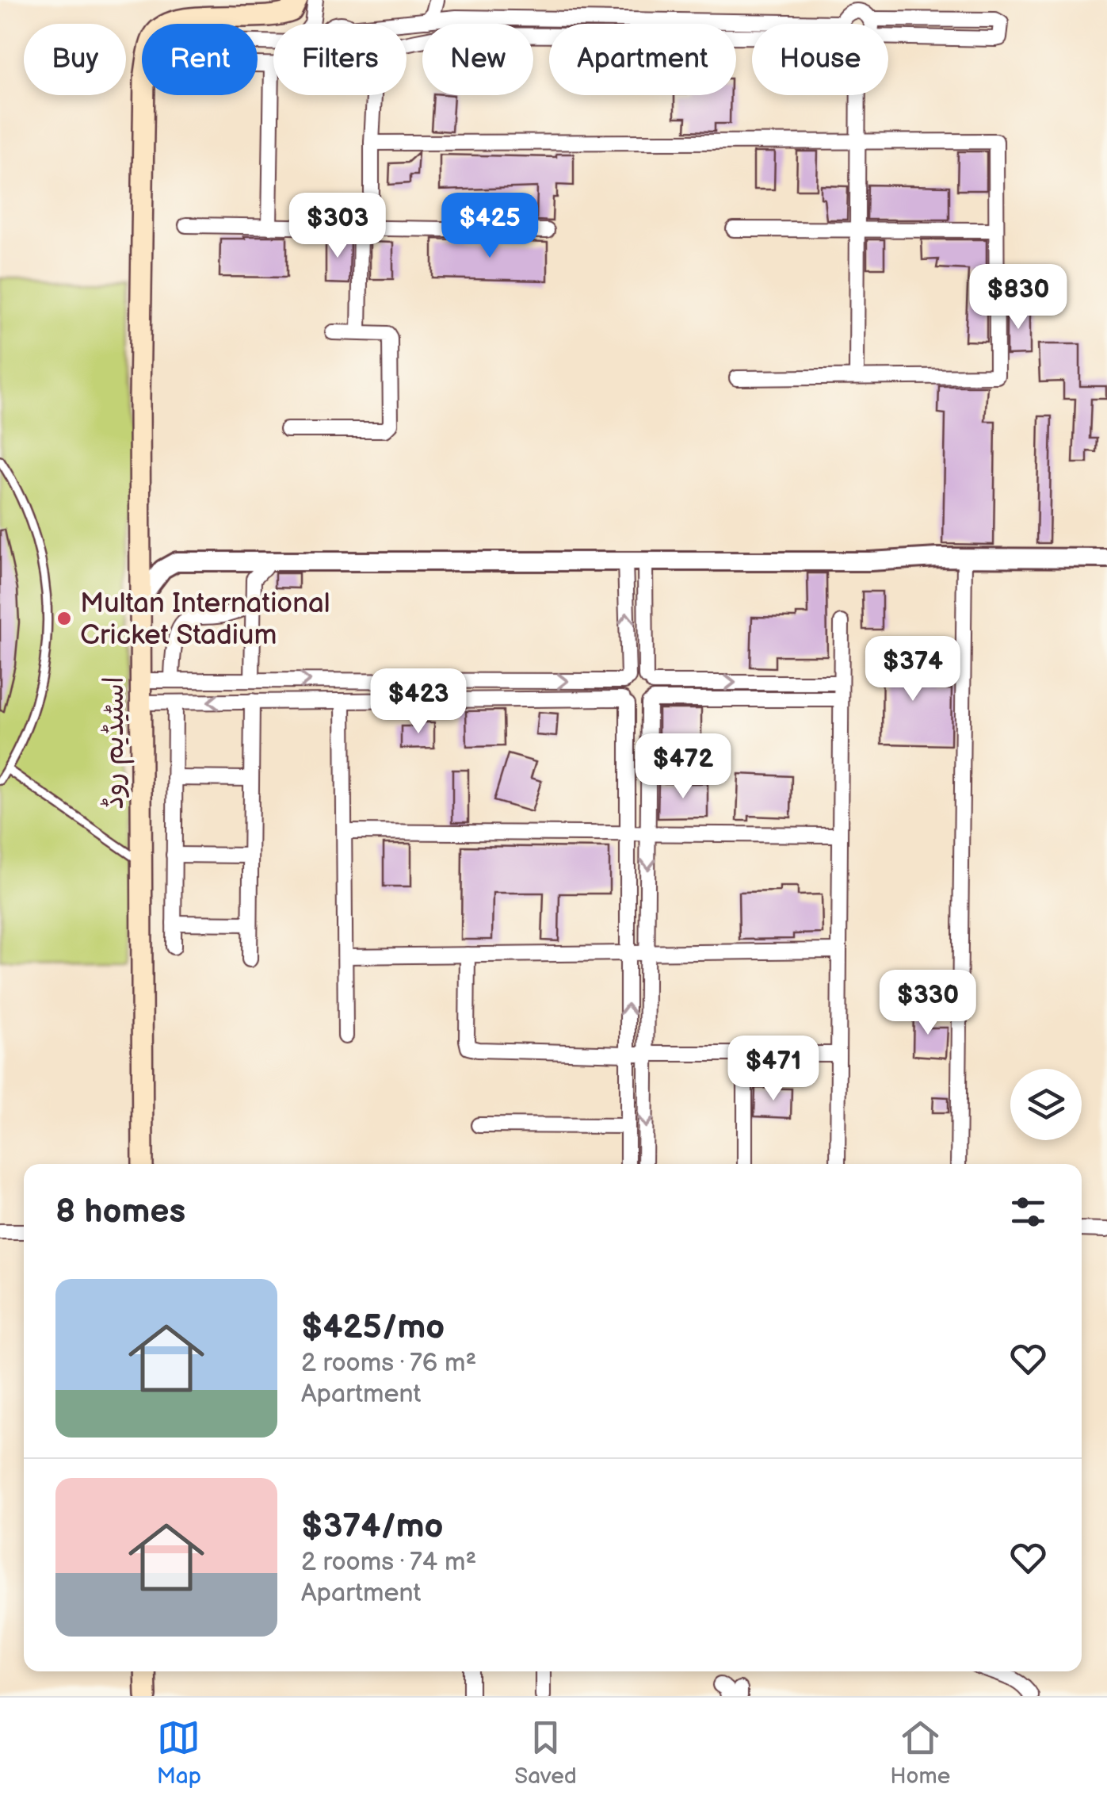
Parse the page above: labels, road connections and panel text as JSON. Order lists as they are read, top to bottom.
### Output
{
  "streets": {
    "main road": ["اسٹیڈیم روڈ"]
  },
  "places": ["Multan International Cricket Stadium"],
  "page": {
    "chip": [
      "Buy",
      "Rent",
      "Filters",
      "New",
      "Apartment",
      "House"
    ],
    "price": [
      "$303",
      "$425",
      "$830",
      "$374",
      "$423",
      "$472",
      "$330",
      "$471"
    ],
    "heading": "8 homes",
    "list": [
      {
        "name": "$425/mo",
        "note": "2 rooms · 76 m² · Apartment"
      },
      {
        "name": "$374/mo",
        "note": "2 rooms · 74 m² · Apartment"
      }
    ],
    "tabs": ["Map", "Saved", "Home"]
  }
}
